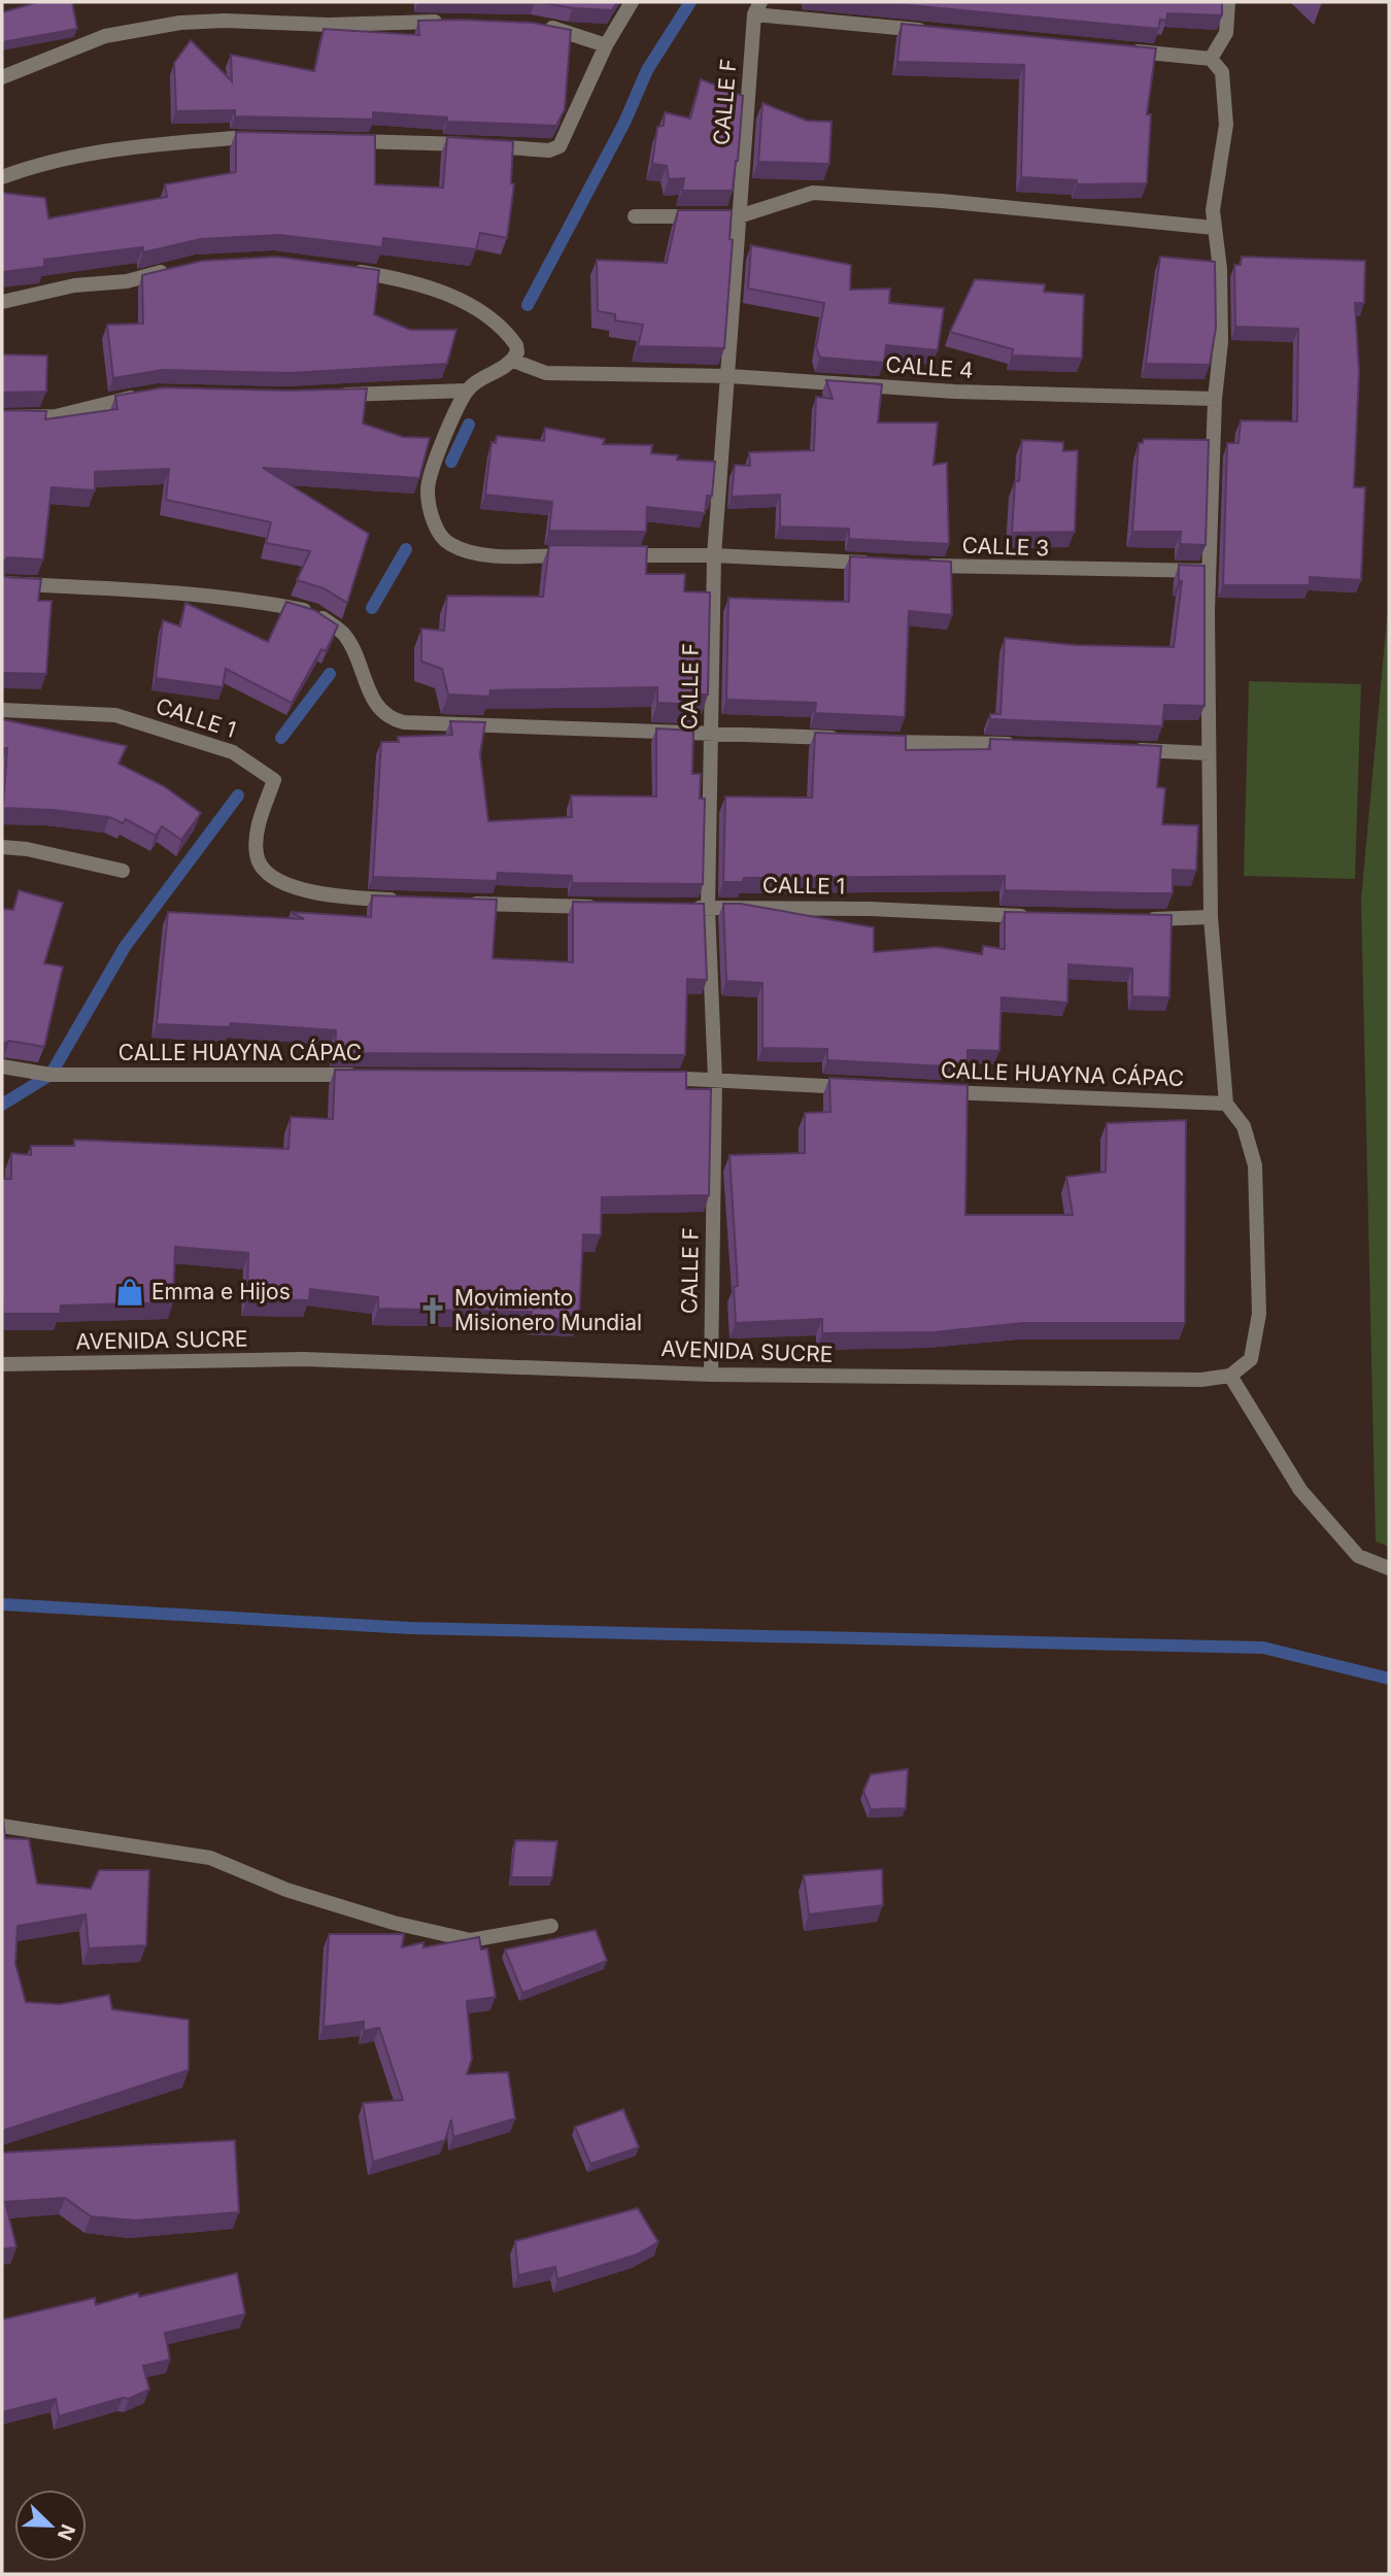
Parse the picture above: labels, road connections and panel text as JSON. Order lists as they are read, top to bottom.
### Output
{
  "streets": {
    "street": [
      "CALLE F",
      "CALLE 4",
      "CALLE 3",
      "CALLE 1",
      "CALLE HUAYNA CÁPAC",
      "AVENIDA SUCRE"
    ]
  },
  "crossings": [
    ["CALLE F", "CALLE 4"],
    ["CALLE F", "CALLE 1"],
    ["CALLE F", "AVENIDA SUCRE"]
  ],
  "places": {
    "shop": ["Emma e Hijos"],
    "church": ["Movimiento Misionero Mundial"]
  },
  "north": "bottom right"
}
